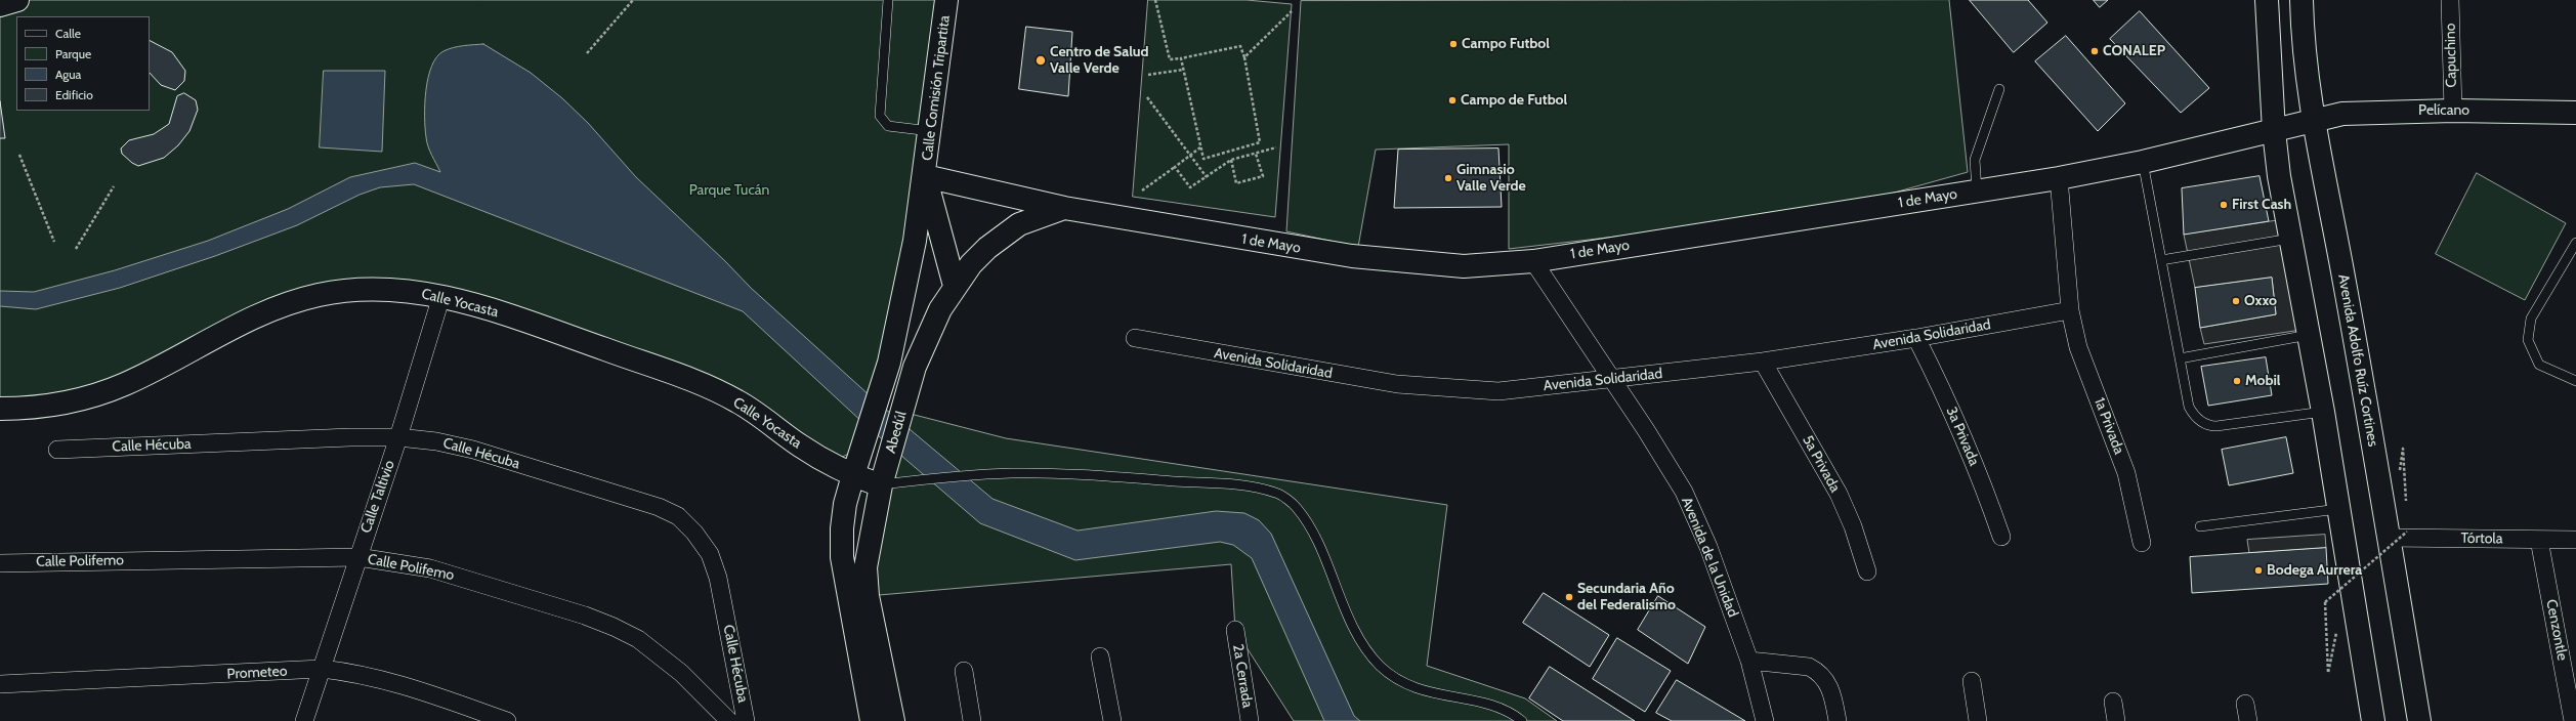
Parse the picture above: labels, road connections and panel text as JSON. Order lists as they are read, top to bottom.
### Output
{
  "streets": {
    "street": [
      "Capuchino",
      "Calle Comisión Tripartita",
      "Pelícano",
      "1 de Mayo",
      "Calle Yocasta",
      "Avenida Solidaridad",
      "Avenida Adolfo Ruíz Cortines",
      "1a Privada",
      "Abedúl",
      "3a Privada",
      "Calle Hécuba",
      "5a Privada",
      "Calle Taltivio",
      "Tórtola",
      "Avenida de la Unidad",
      "Calle Polifemo",
      "Cenzontle",
      "Prometeo",
      "2a Cerrada"
    ]
  },
  "crossings": [
    ["Capuchino", "Pelícano"],
    ["Calle Comisión Tripartita", "1 de Mayo"],
    ["Calle Comisión Tripartita", "Abedúl"],
    ["Pelícano", "1 de Mayo"],
    ["Pelícano", "Avenida Adolfo Ruíz Cortines"],
    ["1 de Mayo", "1a Privada"],
    ["1 de Mayo", "Abedúl"],
    ["1 de Mayo", "Avenida de la Unidad"],
    ["Calle Yocasta", "Abedúl"],
    ["Calle Yocasta", "Calle Taltivio"],
    ["Avenida Solidaridad", "1a Privada"],
    ["Avenida Solidaridad", "3a Privada"],
    ["Avenida Solidaridad", "5a Privada"],
    ["Avenida Solidaridad", "Avenida de la Unidad"],
    ["Avenida Adolfo Ruíz Cortines", "Tórtola"],
    ["Calle Hécuba", "Calle Taltivio"],
    ["Calle Taltivio", "Calle Polifemo"],
    ["Calle Taltivio", "Prometeo"],
    ["Tórtola", "Cenzontle"]
  ],
  "parks": ["Parque Tucán"],
  "places": [
    "Campo Futbol",
    "CONALEP",
    "Centro de Salud Valle Verde",
    "Campo de Futbol",
    "Gimnasio Valle Verde",
    "First Cash",
    "Oxxo",
    "Mobil",
    "Bodega Aurrera",
    "Secundaria Año del Federalismo"
  ],
  "legend": [
    "Calle",
    "Parque",
    "Agua",
    "Edificio"
  ]
}
